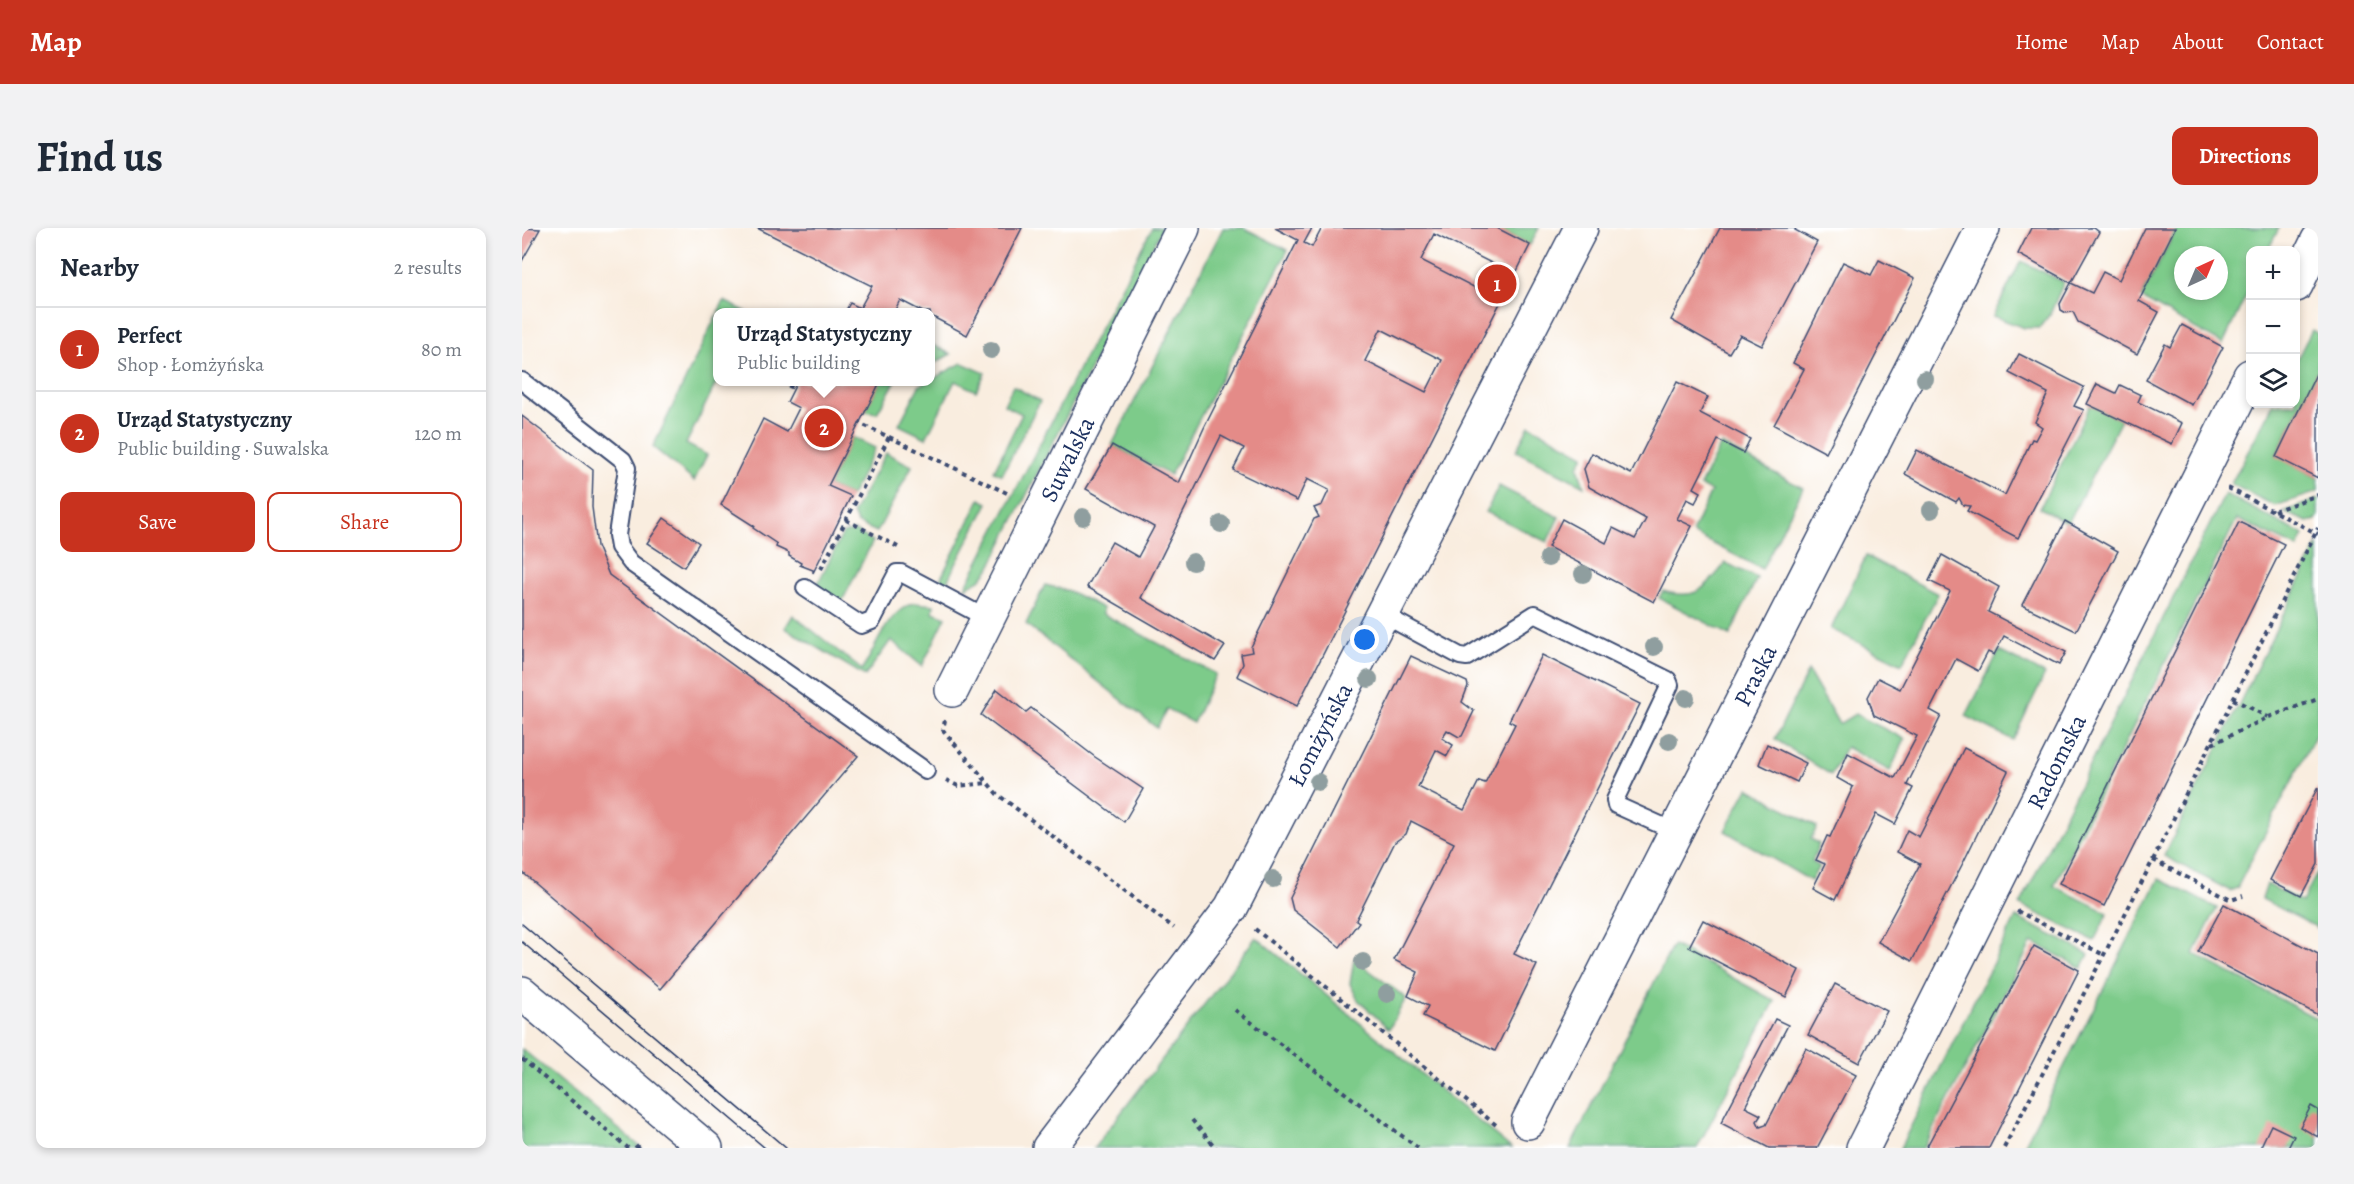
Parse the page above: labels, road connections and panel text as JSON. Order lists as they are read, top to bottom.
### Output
{
  "streets": {
    "street": [
      "Suwalska",
      "Praska",
      "Łomżyńska",
      "Radomska"
    ]
  },
  "north": "top right",
  "page": {
    "header": "Map",
    "nav": [
      "Home",
      "Map",
      "About",
      "Contact"
    ],
    "buttons": [
      "Directions",
      ["Save", "Share"]
    ],
    "title": "Find us",
    "heading": ["Nearby", "2 results"],
    "map_buttons": ["+", "−"],
    "pins": ["1", "2"],
    "list": [
      {
        "mark": "1",
        "name": "Perfect",
        "note": "Shop · Łomżyńska",
        "value": "80 m"
      },
      {
        "mark": "2",
        "name": "Urząd Statystyczny",
        "note": "Public building · Suwalska",
        "value": "120 m"
      }
    ],
    "popup": ["Urząd Statystyczny", "Public building"]
  }
}
